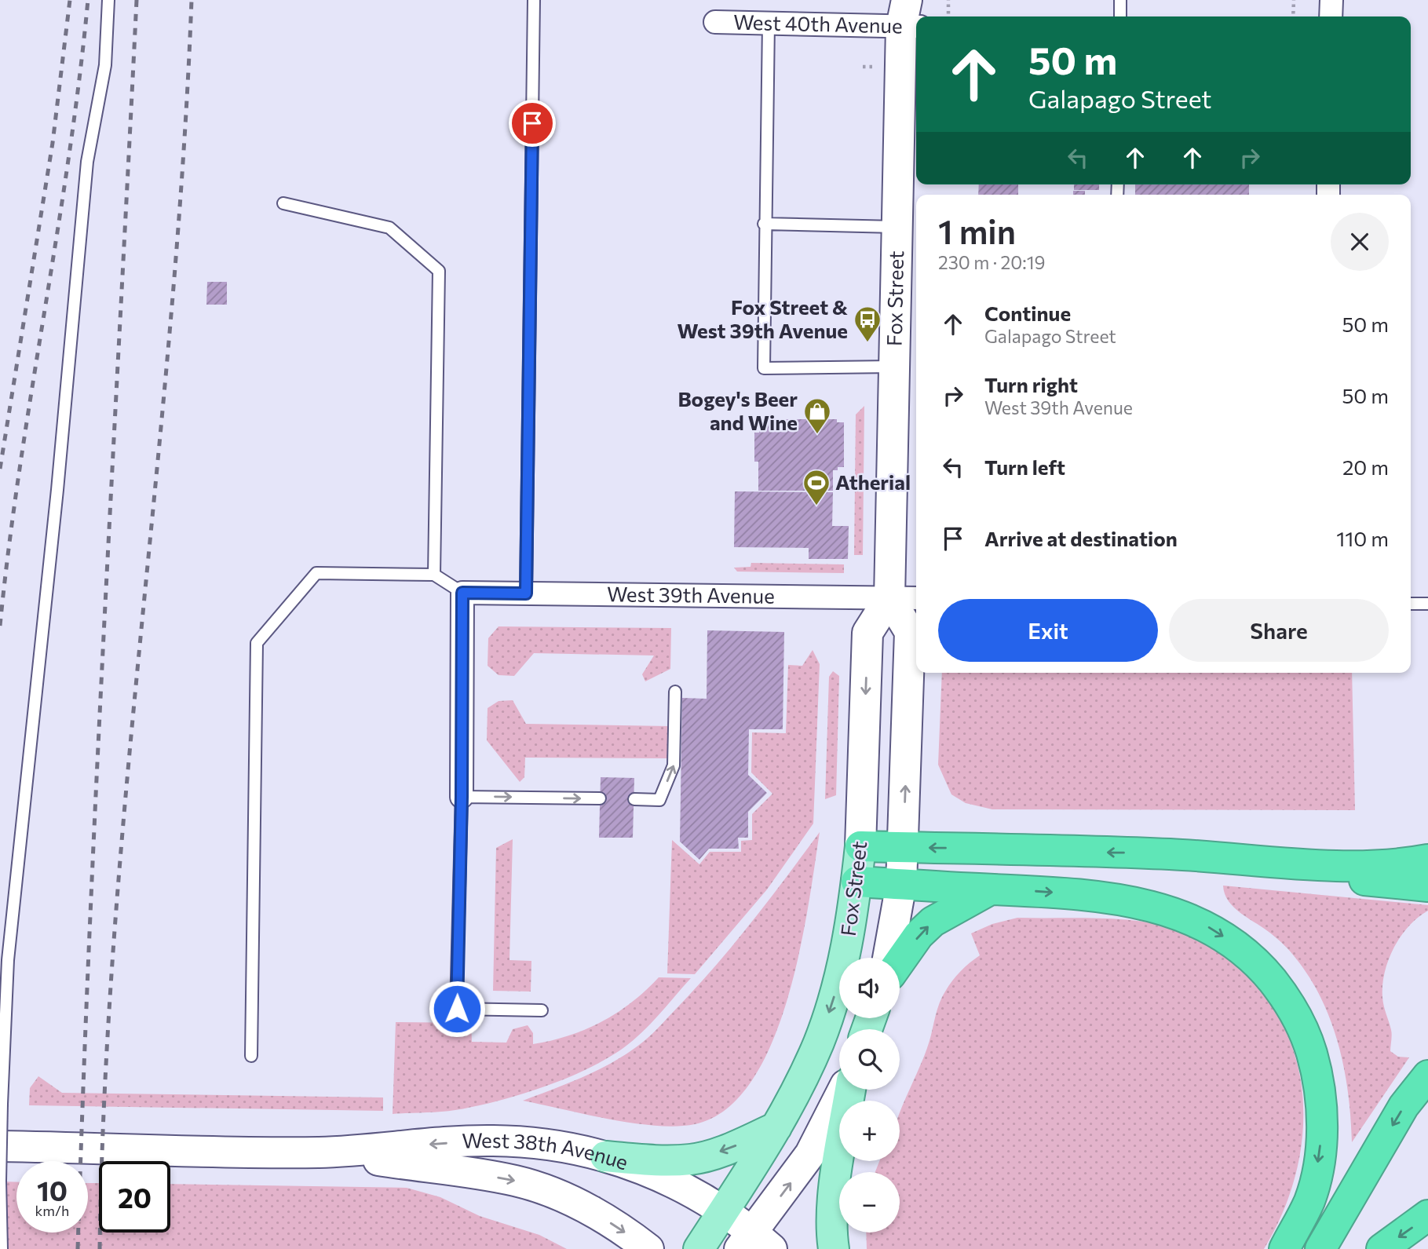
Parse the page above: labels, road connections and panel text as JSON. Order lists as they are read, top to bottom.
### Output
{
  "streets": {
    "main road": ["Fox Street", "West 38th Avenue"],
    "street": ["West 40th Avenue", "West 39th Avenue"]
  },
  "crossings": [
    ["West 40th Avenue", "Fox Street"],
    ["Fox Street", "West 39th Avenue"],
    ["Fox Street", "West 38th Avenue"]
  ],
  "places": {
    "bus stop": ["Fox Street & West 39th Avenue"],
    "shop": ["Bogey's Beer and Wine"],
    "sports": ["Atherial"]
  },
  "page": {
    "turn": ["50 m", "Galapago Street"],
    "heading": ["1 min", "230 m · 20:19"],
    "list": [
      {
        "name": "Continue",
        "note": "Galapago Street",
        "value": "50 m"
      },
      {
        "name": "Turn right",
        "note": "West 39th Avenue",
        "value": "50 m"
      },
      {
        "name": "Turn left",
        "value": "20 m"
      },
      {
        "name": "Arrive at destination",
        "value": "110 m"
      }
    ],
    "buttons": ["Exit", "Share"],
    "map_buttons": ["+", "−"],
    "speed": "10 km/h",
    "limit": "20"
  }
}
